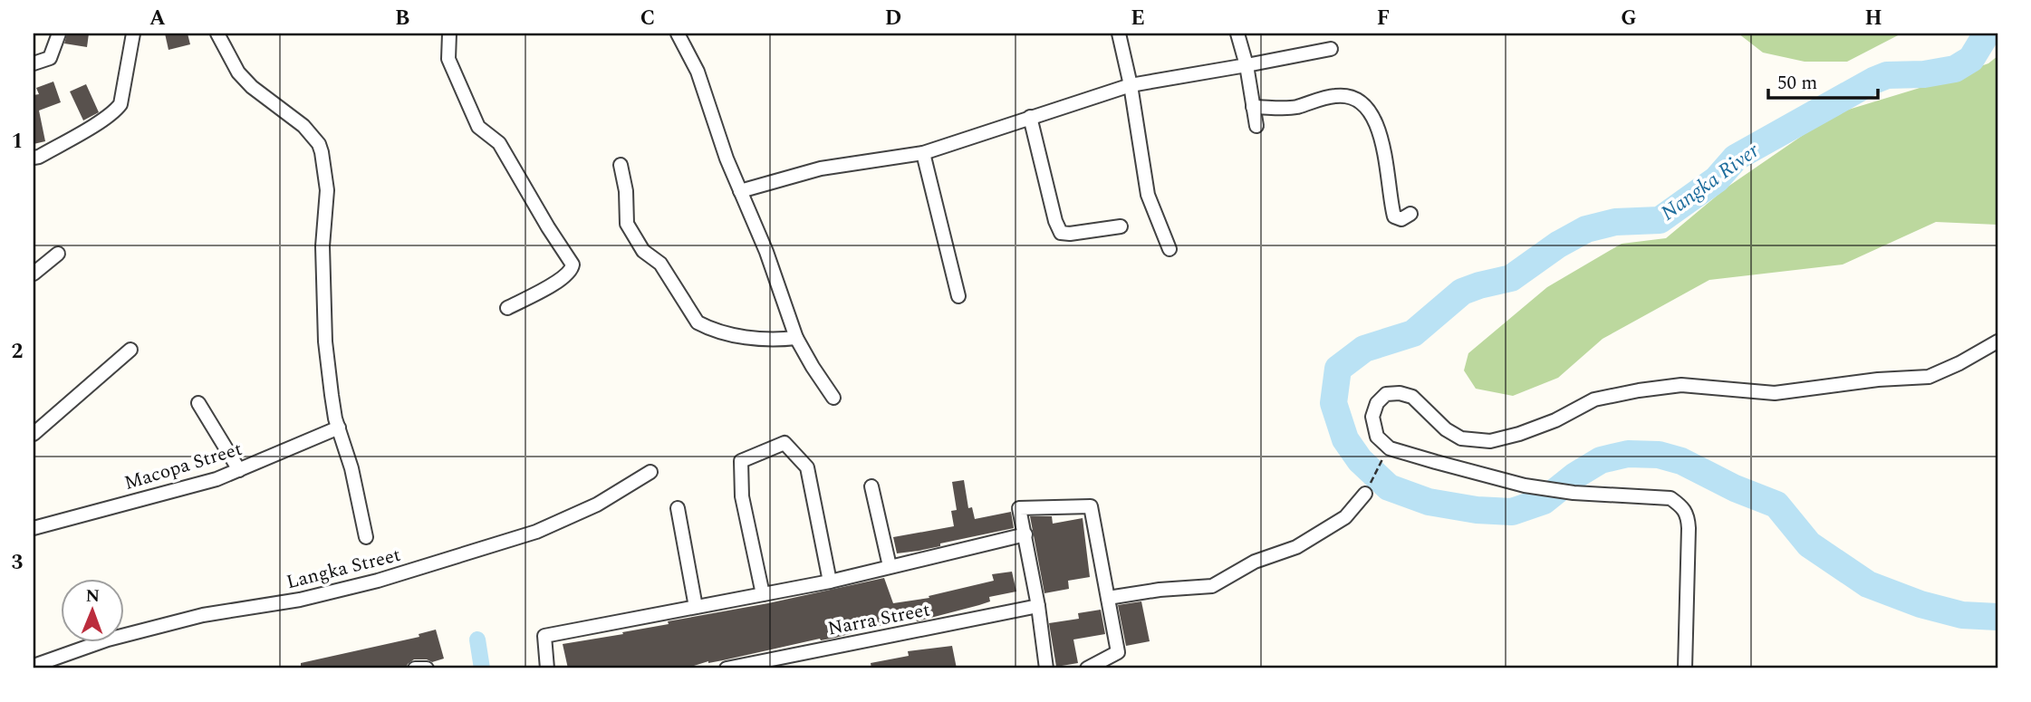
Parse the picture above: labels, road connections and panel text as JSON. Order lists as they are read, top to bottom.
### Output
{
  "streets": {
    "street": ["Macopa Street", "Langka Street", "Narra Street"]
  },
  "water": ["Nangka River"],
  "scale_bar": "50 m",
  "north": "top",
  "grid": {
    "columns": [
      "A",
      "B",
      "C",
      "D",
      "E",
      "F",
      "G",
      "H"
    ],
    "rows": ["1", "2", "3"]
  }
}
